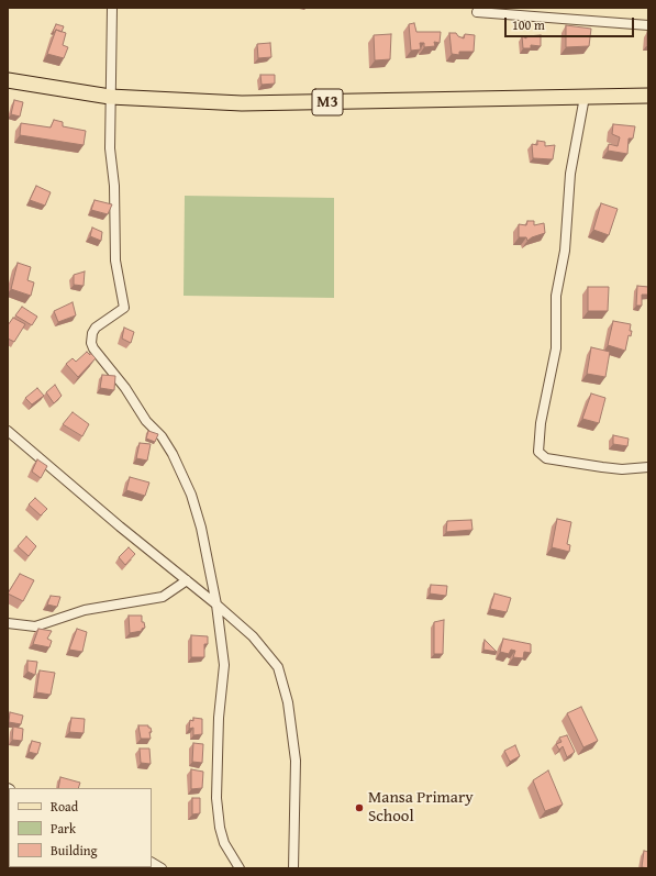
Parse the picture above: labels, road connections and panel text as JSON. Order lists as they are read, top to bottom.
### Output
{
  "streets": {
    "main road": ["M3"]
  },
  "places": ["Mansa Primary School"],
  "legend": ["Road", "Park", "Building"],
  "scale_bar": "100 m"
}
